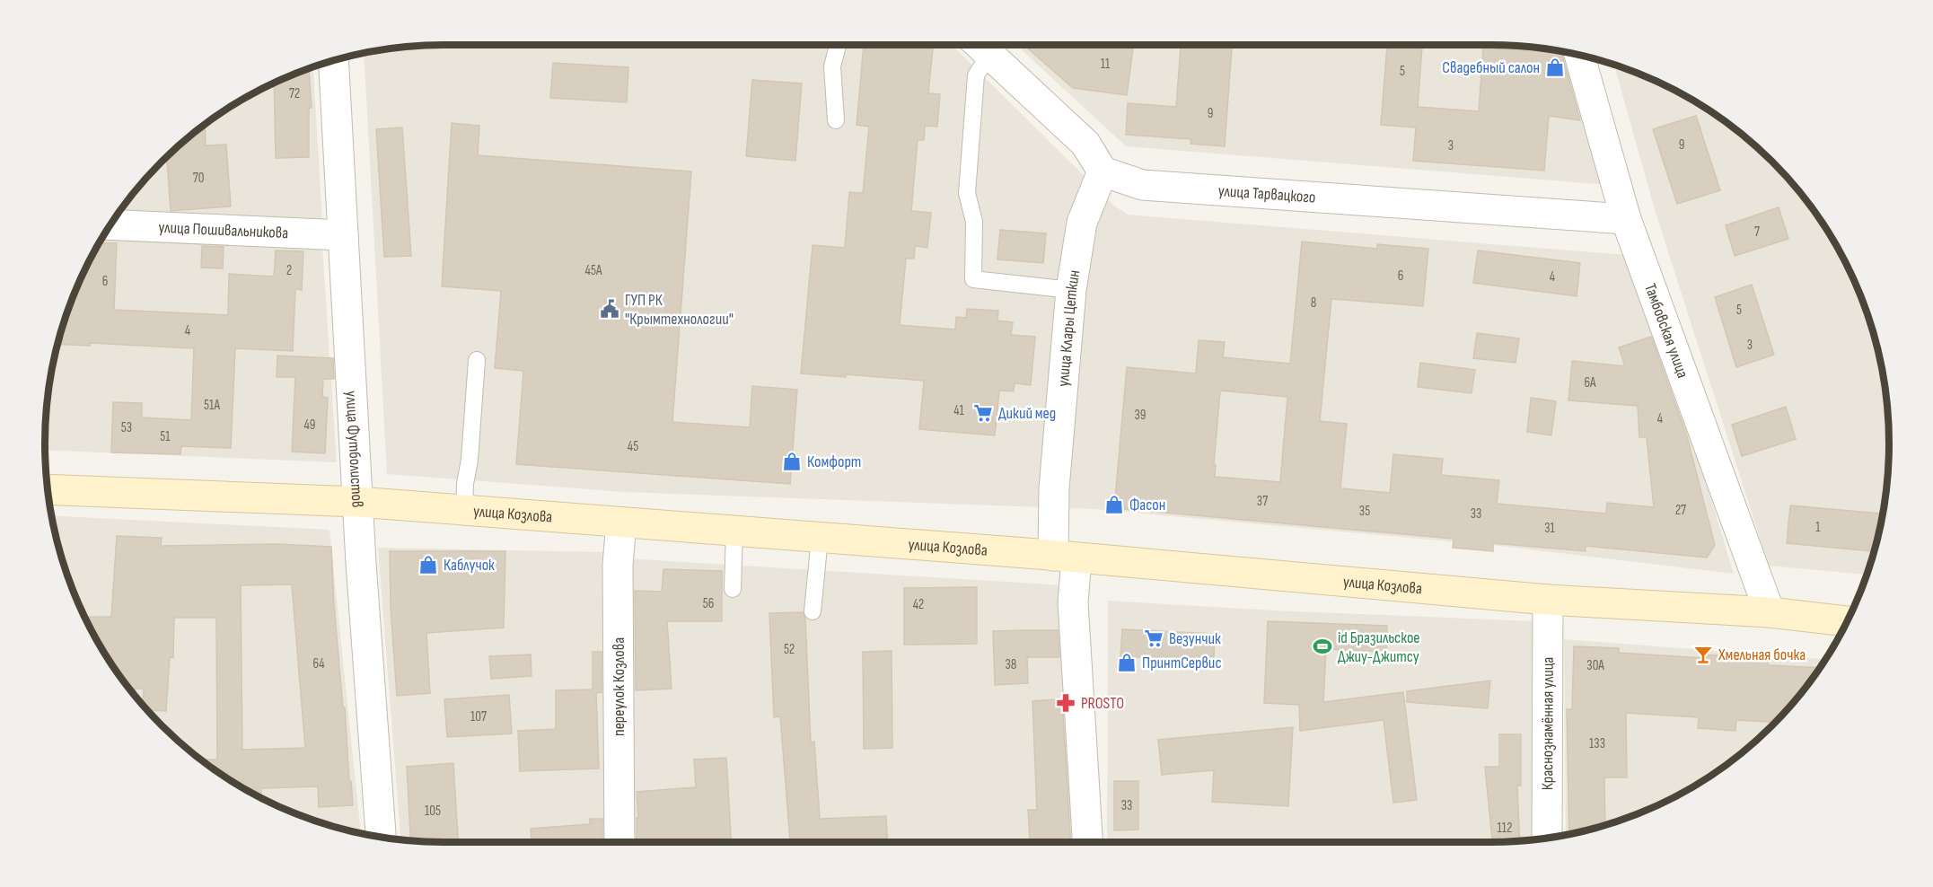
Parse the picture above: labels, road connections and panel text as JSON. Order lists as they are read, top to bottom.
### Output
{
  "streets": {
    "main road": ["улица Козлова"],
    "street": [
      "улица Тарвацкого",
      "улица Пошивальникова",
      "улица Клары Цеткин",
      "Тамбовская улица",
      "улица Футболистов",
      "переулок Козлова",
      "Краснознамённая улица"
    ]
  },
  "crossings": [
    ["улица Тарвацкого", "улица Клары Цеткин"],
    ["улица Тарвацкого", "Тамбовская улица"],
    ["улица Пошивальникова", "улица Футболистов"],
    ["улица Клары Цеткин", "улица Козлова"],
    ["Тамбовская улица", "улица Козлова"],
    ["улица Футболистов", "улица Козлова"],
    ["улица Козлова", "переулок Козлова"],
    ["улица Козлова", "Краснознамённая улица"]
  ],
  "places": {
    "shop": [
      "Свадебный салон",
      "Комфорт",
      "Фасон",
      "Каблучок",
      "ПринтСервис"
    ],
    "public building": ["ГУП РК \"Крымтехнологии\""],
    "supermarket": ["Дикий мед", "Везунчик"],
    "sports": ["id Бразильское Джиу-Джитсу"],
    "bar": ["Хмельная бочка"],
    "pharmacy": ["PROSTO"]
  },
  "house_numbers": [
    "11",
    "5",
    "72",
    "9",
    "9",
    "3",
    "70",
    "7",
    "2",
    "45А",
    "6",
    "4",
    "6",
    "8",
    "5",
    "4",
    "3",
    "6А",
    "51А",
    "41",
    "39",
    "4",
    "49",
    "53",
    "51",
    "45",
    "37",
    "27",
    "35",
    "33",
    "1",
    "31",
    "56",
    "42",
    "52",
    "64",
    "38",
    "30А",
    "107",
    "133",
    "33",
    "105",
    "112"
  ]
}
